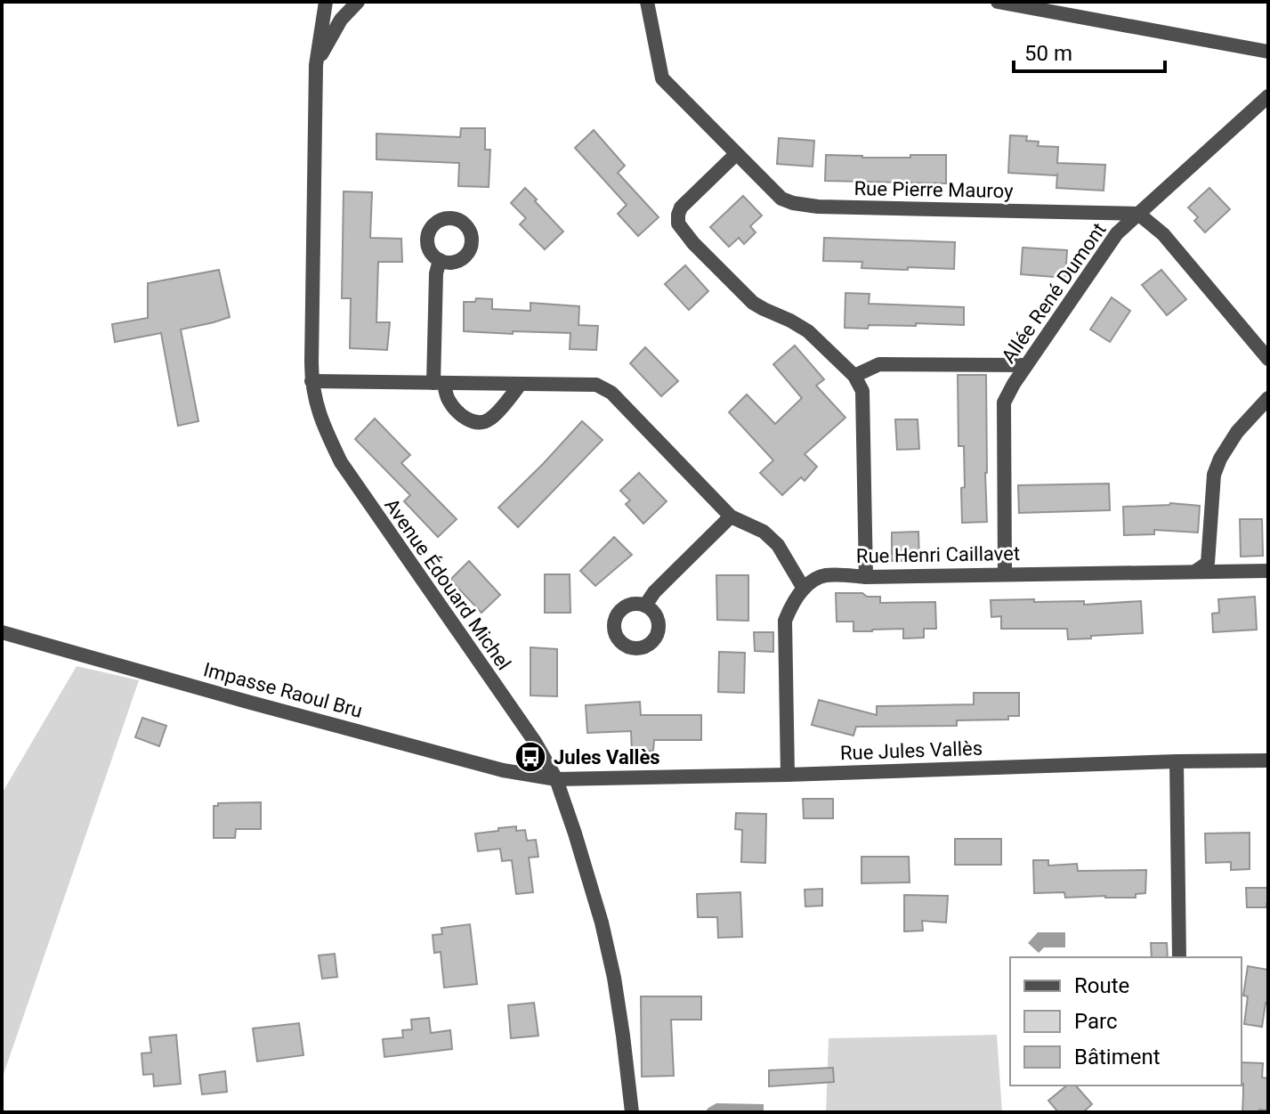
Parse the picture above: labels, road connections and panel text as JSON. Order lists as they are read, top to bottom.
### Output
{
  "streets": {
    "street": [
      "Rue Pierre Mauroy",
      "Allée René Dumont",
      "Rue Henri Caillavet",
      "Avenue Édouard Michel",
      "Impasse Raoul Bru",
      "Rue Jules Vallès"
    ]
  },
  "crossings": [
    ["Rue Pierre Mauroy", "Allée René Dumont"],
    ["Allée René Dumont", "Rue Henri Caillavet"],
    ["Avenue Édouard Michel", "Impasse Raoul Bru"],
    ["Avenue Édouard Michel", "Rue Jules Vallès"],
    ["Impasse Raoul Bru", "Rue Jules Vallès"]
  ],
  "places": {
    "bus stop": ["Jules Vallès"]
  },
  "legend": ["Route", "Parc", "Bâtiment"],
  "scale_bar": "50 m"
}
